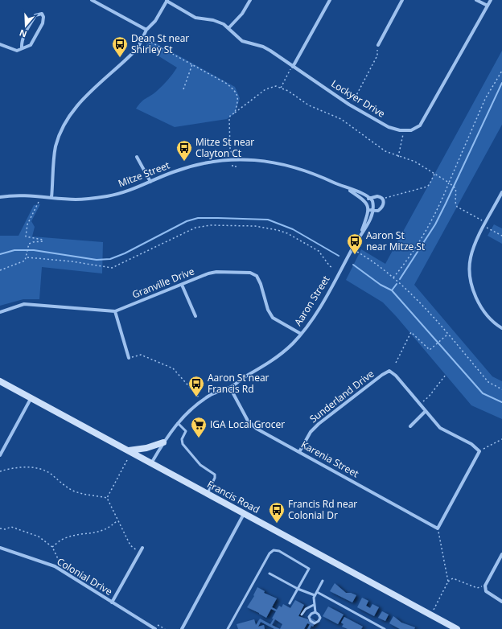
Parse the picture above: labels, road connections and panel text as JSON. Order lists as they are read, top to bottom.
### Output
{
  "streets": {
    "main road": ["Francis Road"],
    "street": [
      "Lockyer Drive",
      "Mitze Street",
      "Granville Drive",
      "Aaron Street",
      "Sunderland Drive",
      "Karenia Street",
      "Colonial Drive"
    ]
  },
  "crossings": [
    ["Granville Drive", "Aaron Street"],
    ["Aaron Street", "Karenia Street"],
    ["Aaron Street", "Francis Road"],
    ["Sunderland Drive", "Karenia Street"]
  ],
  "places": {
    "bus stop": [
      "Dean St near Shirley St",
      "Mitze St near Clayton Ct",
      "Aaron St near Mitze St",
      "Aaron St near Francis Rd",
      "Francis Rd near Colonial Dr"
    ],
    "supermarket": ["IGA Local Grocer"]
  },
  "north": "bottom"
}
